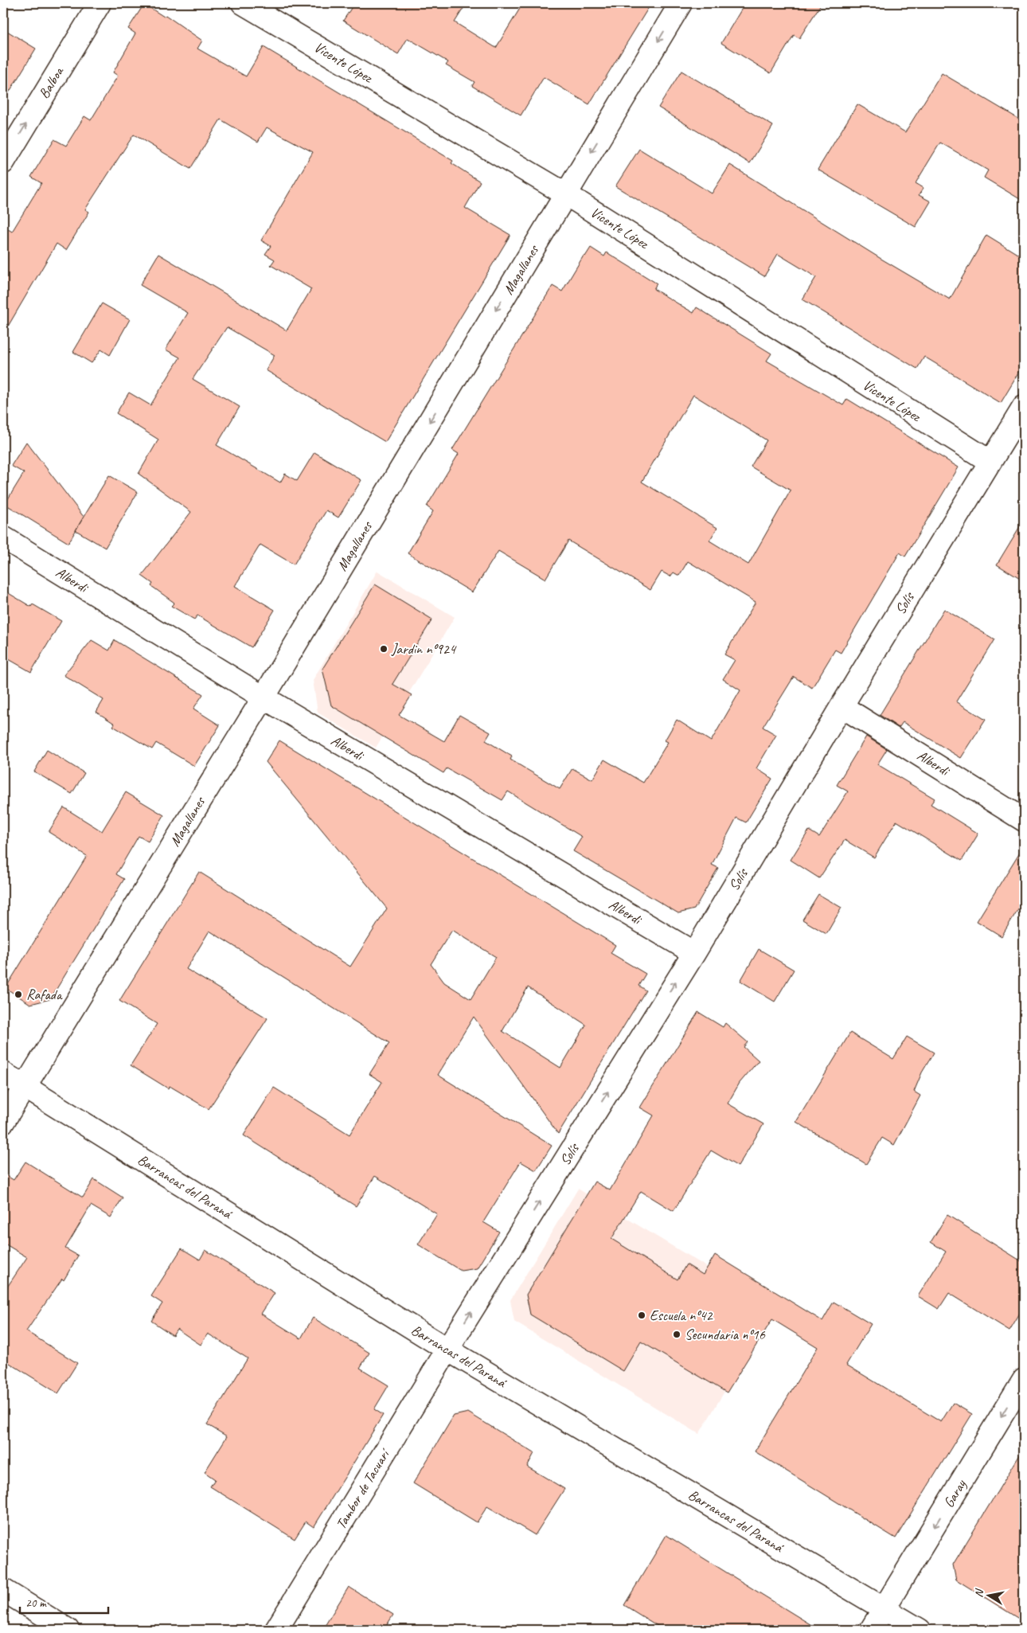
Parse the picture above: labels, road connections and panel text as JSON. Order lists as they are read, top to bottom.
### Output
{
  "streets": {
    "street": [
      "Vicente López",
      "Balboa",
      "Magallanes",
      "Alberdi",
      "Solís",
      "Barrancas del Paraná",
      "Tambor de Tacuarí",
      "Garay"
    ]
  },
  "crossings": [
    ["Vicente López", "Magallanes"],
    ["Vicente López", "Solís"],
    ["Magallanes", "Alberdi"],
    ["Magallanes", "Barrancas del Paraná"],
    ["Alberdi", "Solís"],
    ["Solís", "Barrancas del Paraná"],
    ["Solís", "Tambor de Tacuarí"],
    ["Barrancas del Paraná", "Tambor de Tacuarí"],
    ["Barrancas del Paraná", "Garay"]
  ],
  "one_way": [
    "Balboa",
    "Magallanes",
    "Solís",
    "Garay"
  ],
  "places": [
    "Jardin nº924",
    "Rafada",
    "Escuela nº42",
    "Secundaria nº16"
  ],
  "scale_bar": "20 m",
  "north": "left"
}
